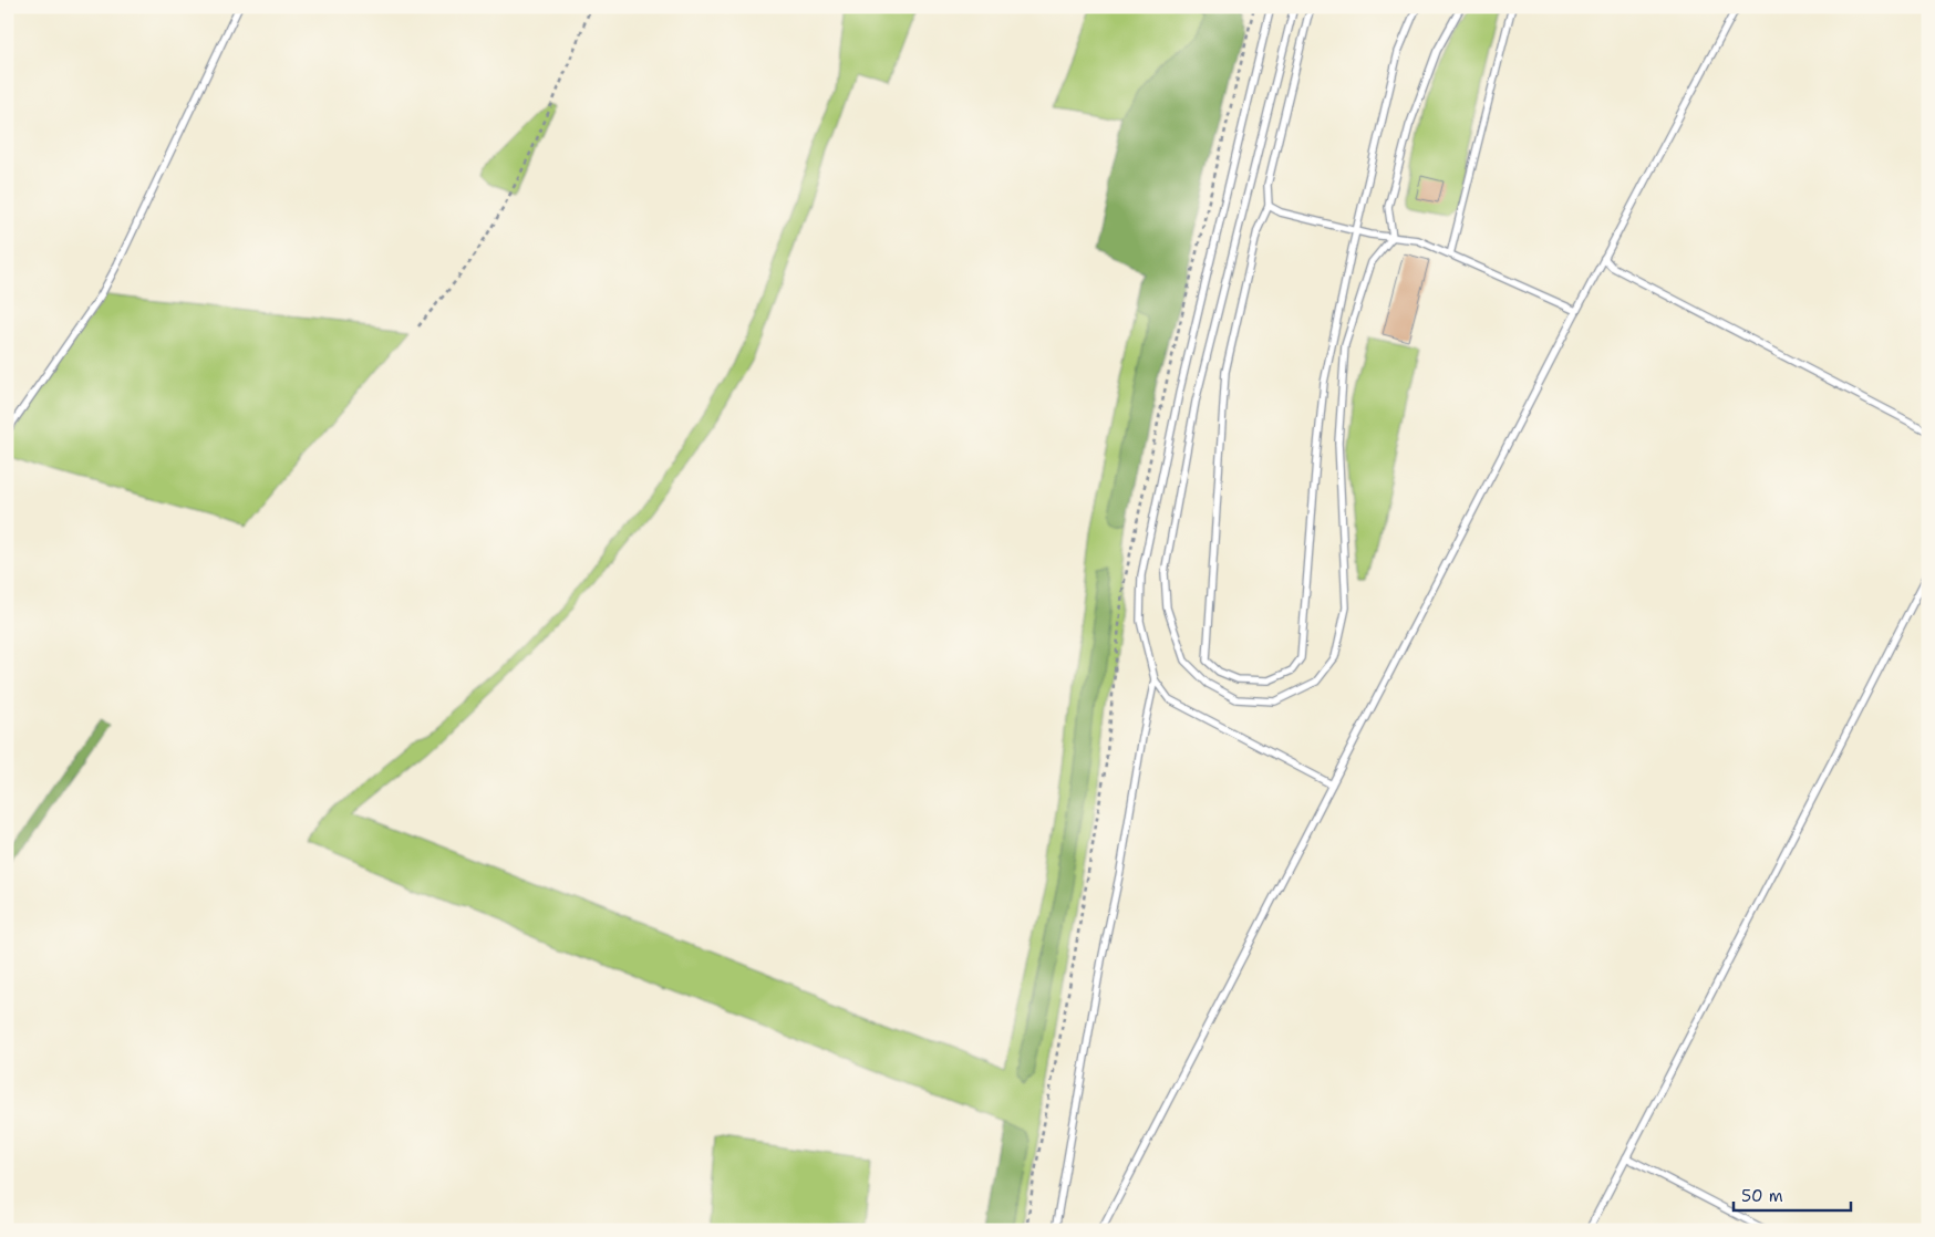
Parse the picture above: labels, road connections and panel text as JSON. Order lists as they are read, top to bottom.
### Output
{
  "scale_bar": "50 m"
}
